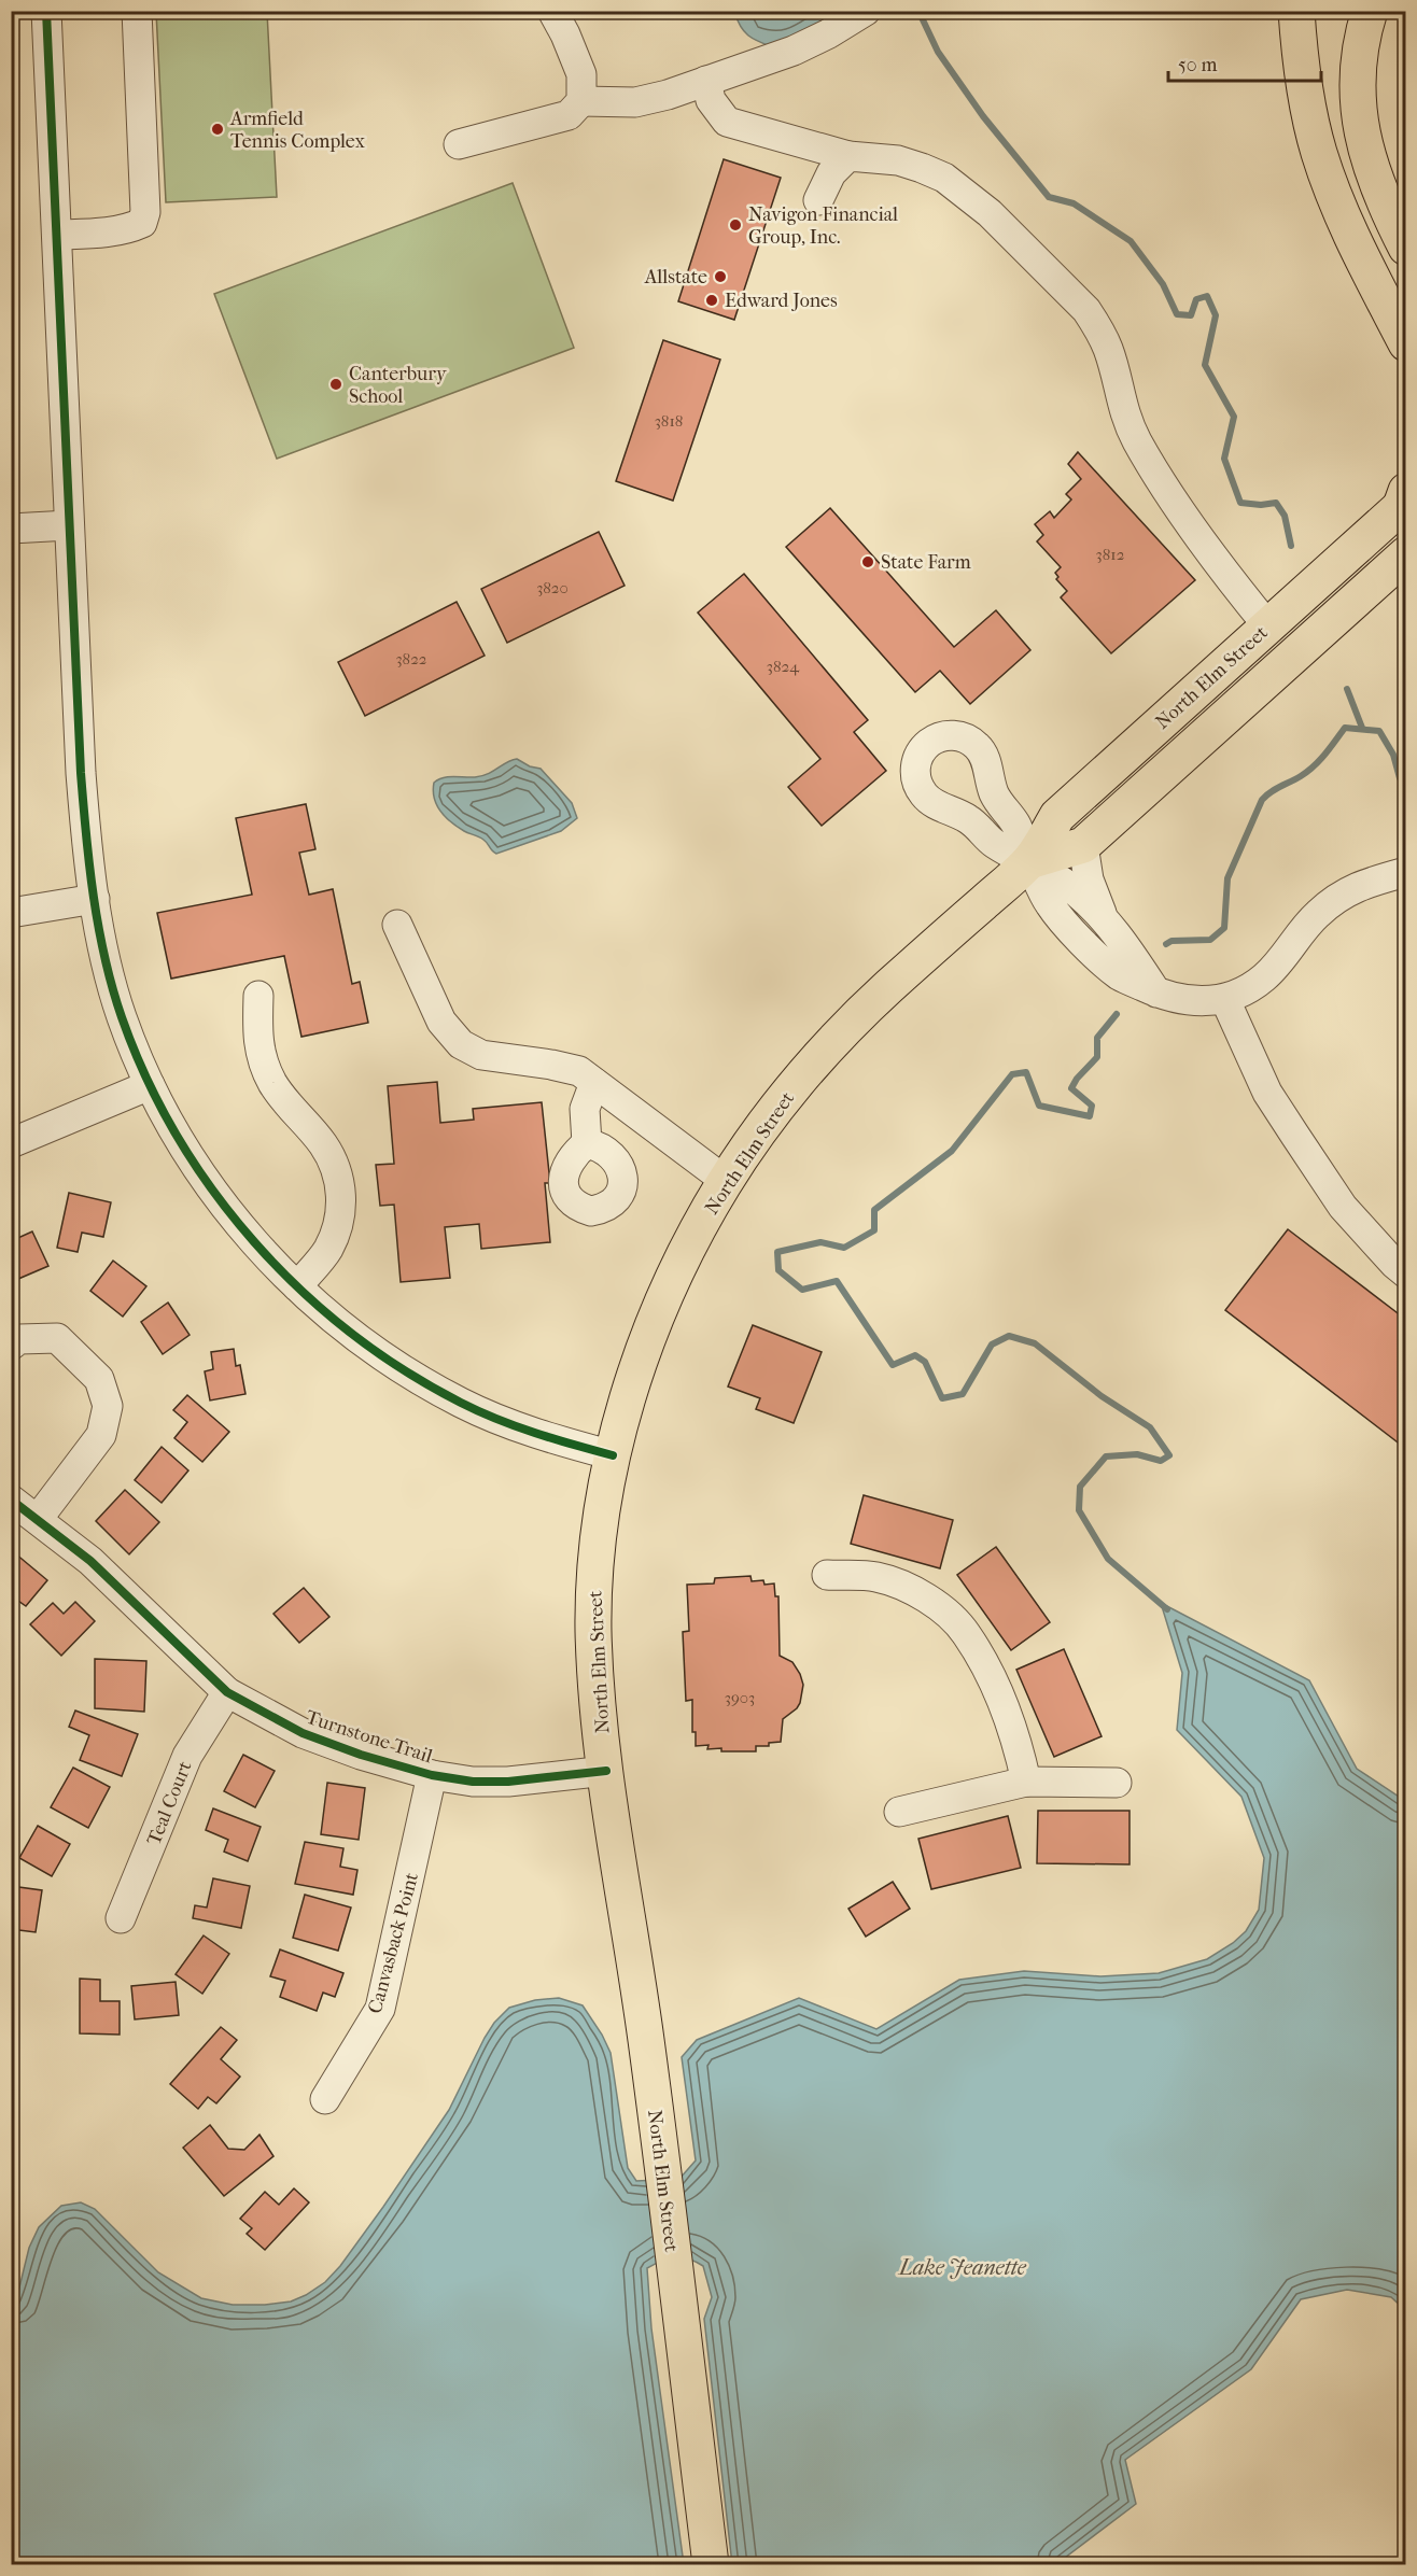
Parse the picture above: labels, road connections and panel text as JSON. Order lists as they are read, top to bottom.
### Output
{
  "streets": {
    "main road": ["North Elm Street"],
    "street": ["Turnstone Trail", "Teal Court", "Canvasback Point"]
  },
  "crossings": [
    ["North Elm Street", "Turnstone Trail"],
    ["Turnstone Trail", "Teal Court"],
    ["Turnstone Trail", "Canvasback Point"]
  ],
  "water": ["Lake Jeanette"],
  "places": [
    "Armfield Tennis Complex",
    "Navigon Financial Group, Inc.",
    "Allstate",
    "Edward Jones",
    "Canterbury School",
    "State Farm"
  ],
  "house_numbers": [
    "3818",
    "3812",
    "3820",
    "3822",
    "3824",
    "3903"
  ],
  "scale_bar": "50 m"
}
